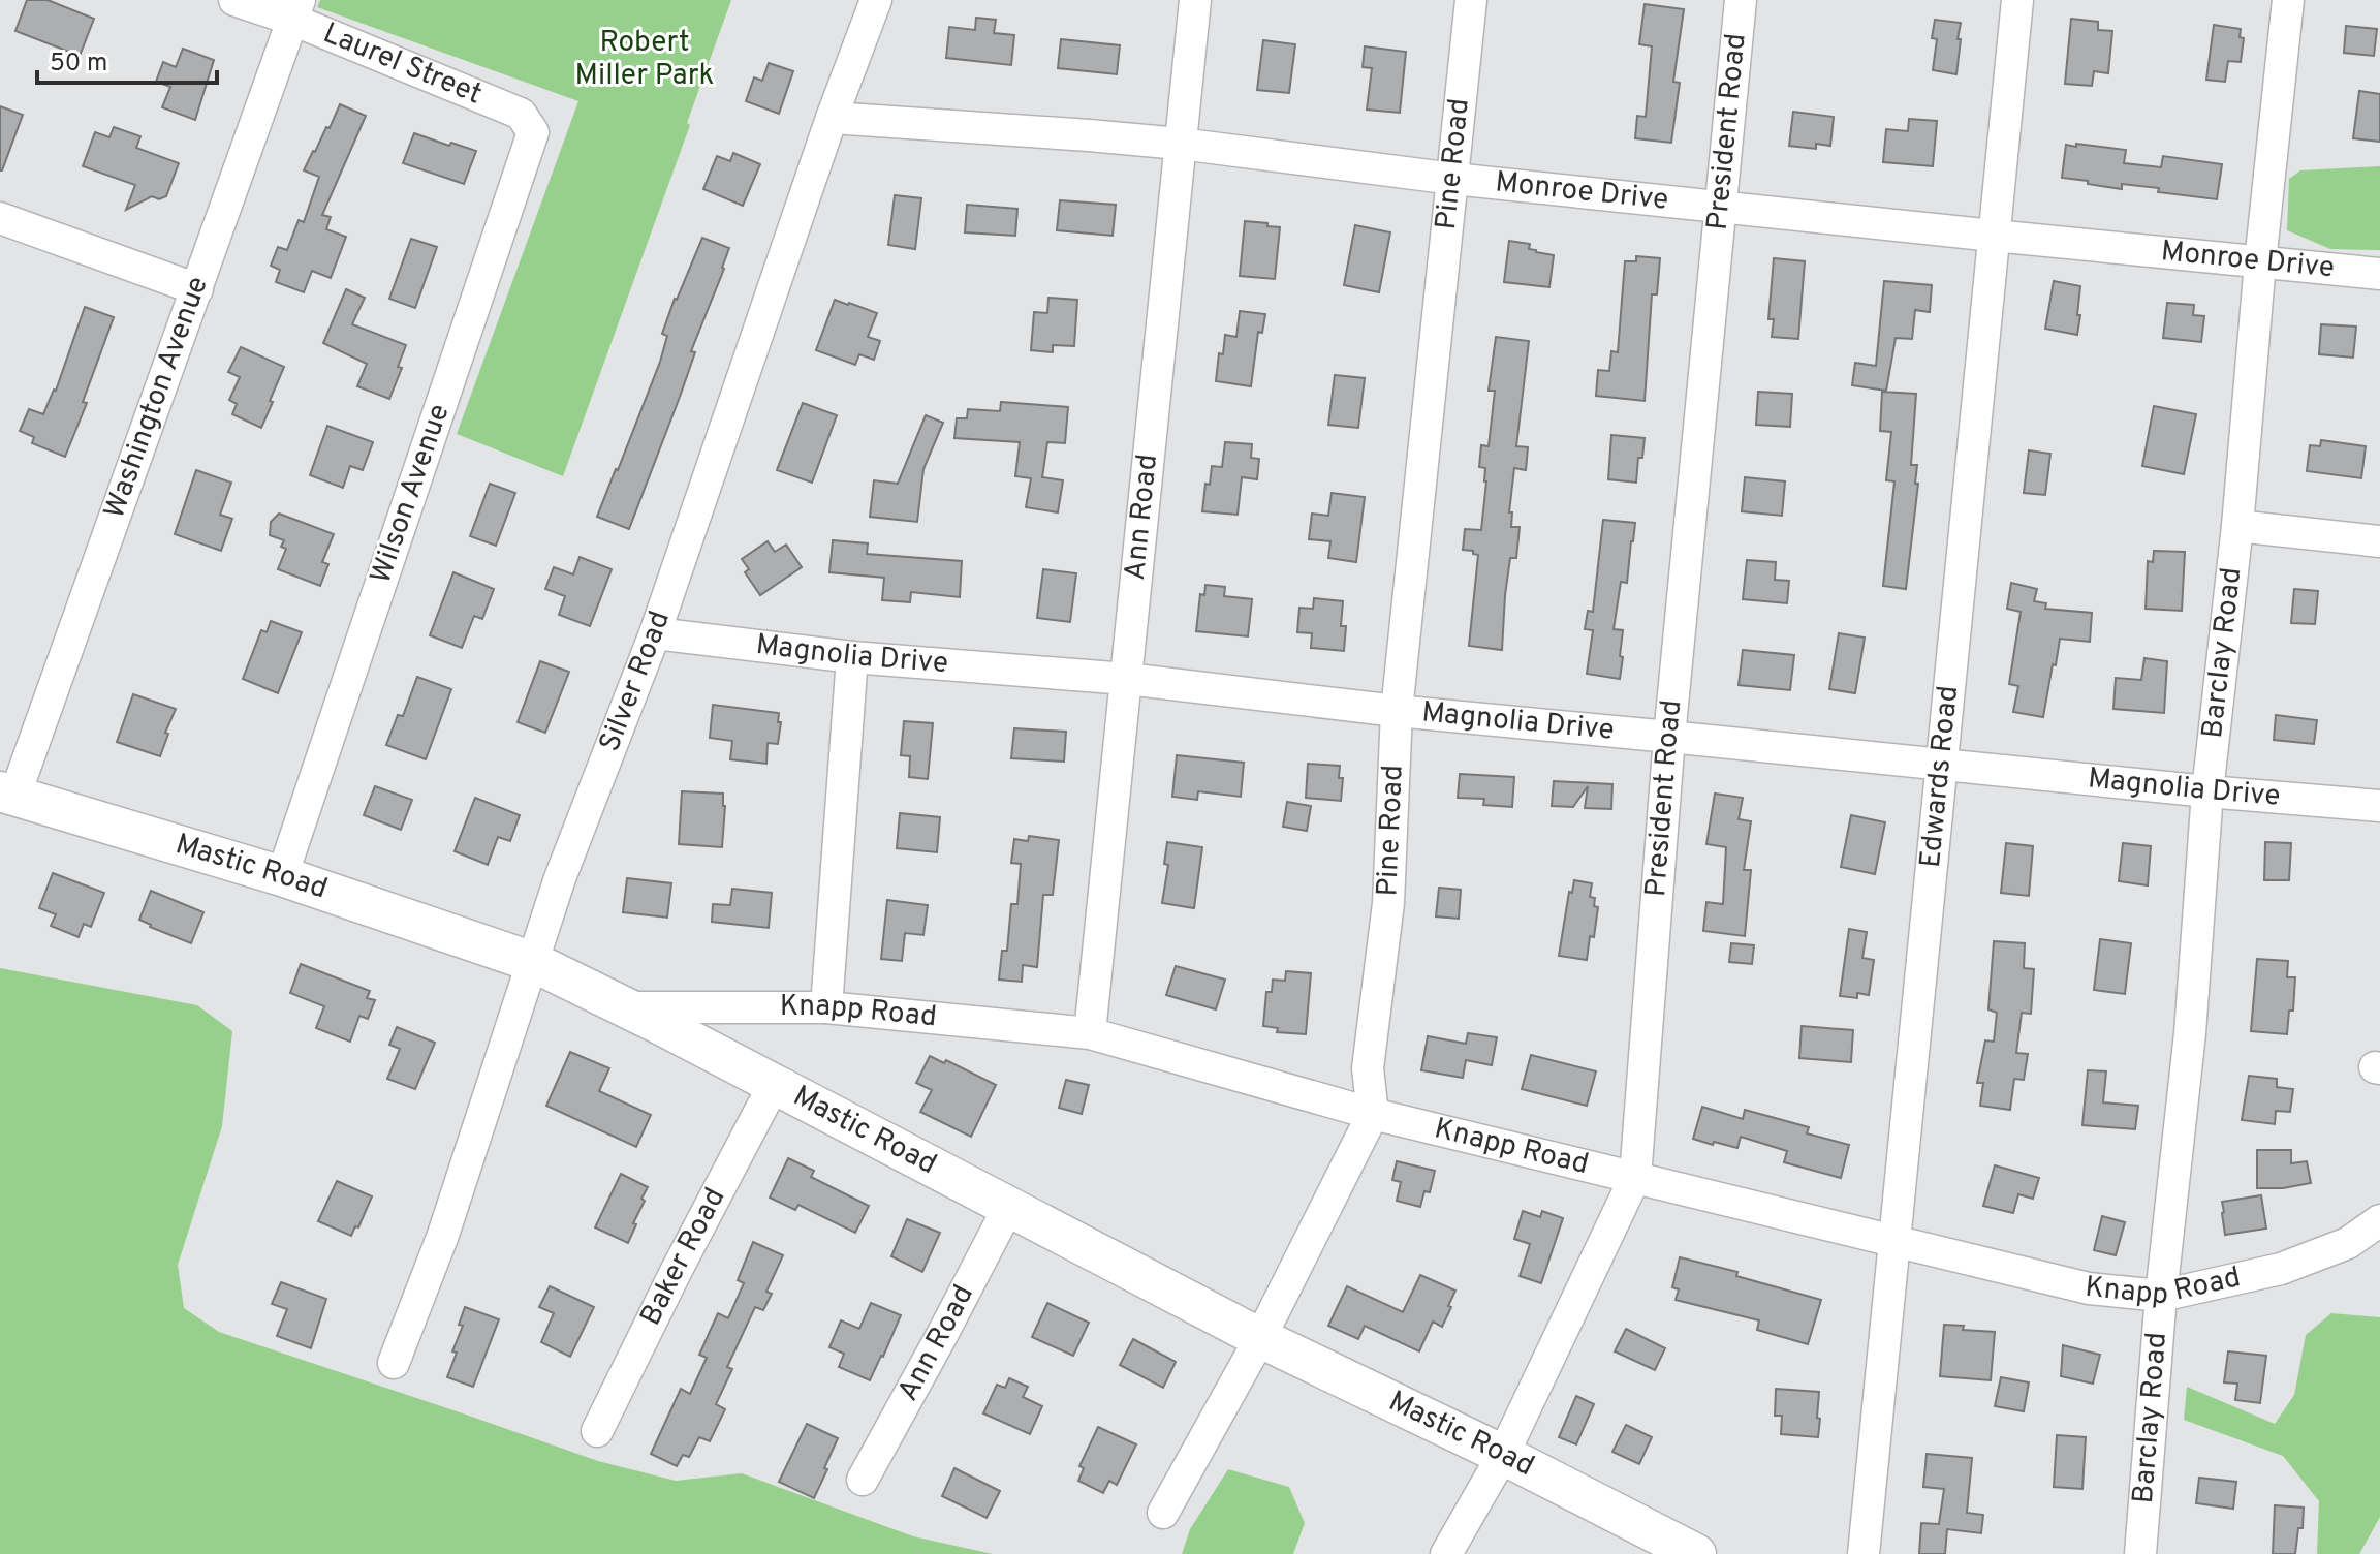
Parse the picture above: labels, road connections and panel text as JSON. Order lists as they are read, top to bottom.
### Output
{
  "streets": {
    "main road": ["Mastic Road"],
    "street": [
      "Laurel Street",
      "President Road",
      "Pine Road",
      "Monroe Drive",
      "Washington Avenue",
      "Wilson Avenue",
      "Ann Road",
      "Barclay Road",
      "Magnolia Drive",
      "Silver Road",
      "Edwards Road",
      "Knapp Road",
      "Baker Road"
    ]
  },
  "crossings": [
    ["Laurel Street", "Washington Avenue"],
    ["Laurel Street", "Wilson Avenue"],
    ["President Road", "Monroe Drive"],
    ["President Road", "Magnolia Drive"],
    ["President Road", "Mastic Road"],
    ["President Road", "Knapp Road"],
    ["Pine Road", "Monroe Drive"],
    ["Pine Road", "Magnolia Drive"],
    ["Pine Road", "Knapp Road"],
    ["Monroe Drive", "Ann Road"],
    ["Monroe Drive", "Barclay Road"],
    ["Monroe Drive", "Silver Road"],
    ["Monroe Drive", "Edwards Road"],
    ["Washington Avenue", "Mastic Road"],
    ["Wilson Avenue", "Mastic Road"],
    ["Ann Road", "Magnolia Drive"],
    ["Ann Road", "Mastic Road"],
    ["Ann Road", "Knapp Road"],
    ["Barclay Road", "Magnolia Drive"],
    ["Barclay Road", "Knapp Road"],
    ["Magnolia Drive", "Silver Road"],
    ["Magnolia Drive", "Edwards Road"],
    ["Silver Road", "Mastic Road"],
    ["Edwards Road", "Knapp Road"],
    ["Mastic Road", "Knapp Road"],
    ["Mastic Road", "Baker Road"]
  ],
  "parks": ["Robert Miller Park"],
  "scale_bar": "50 m"
}
